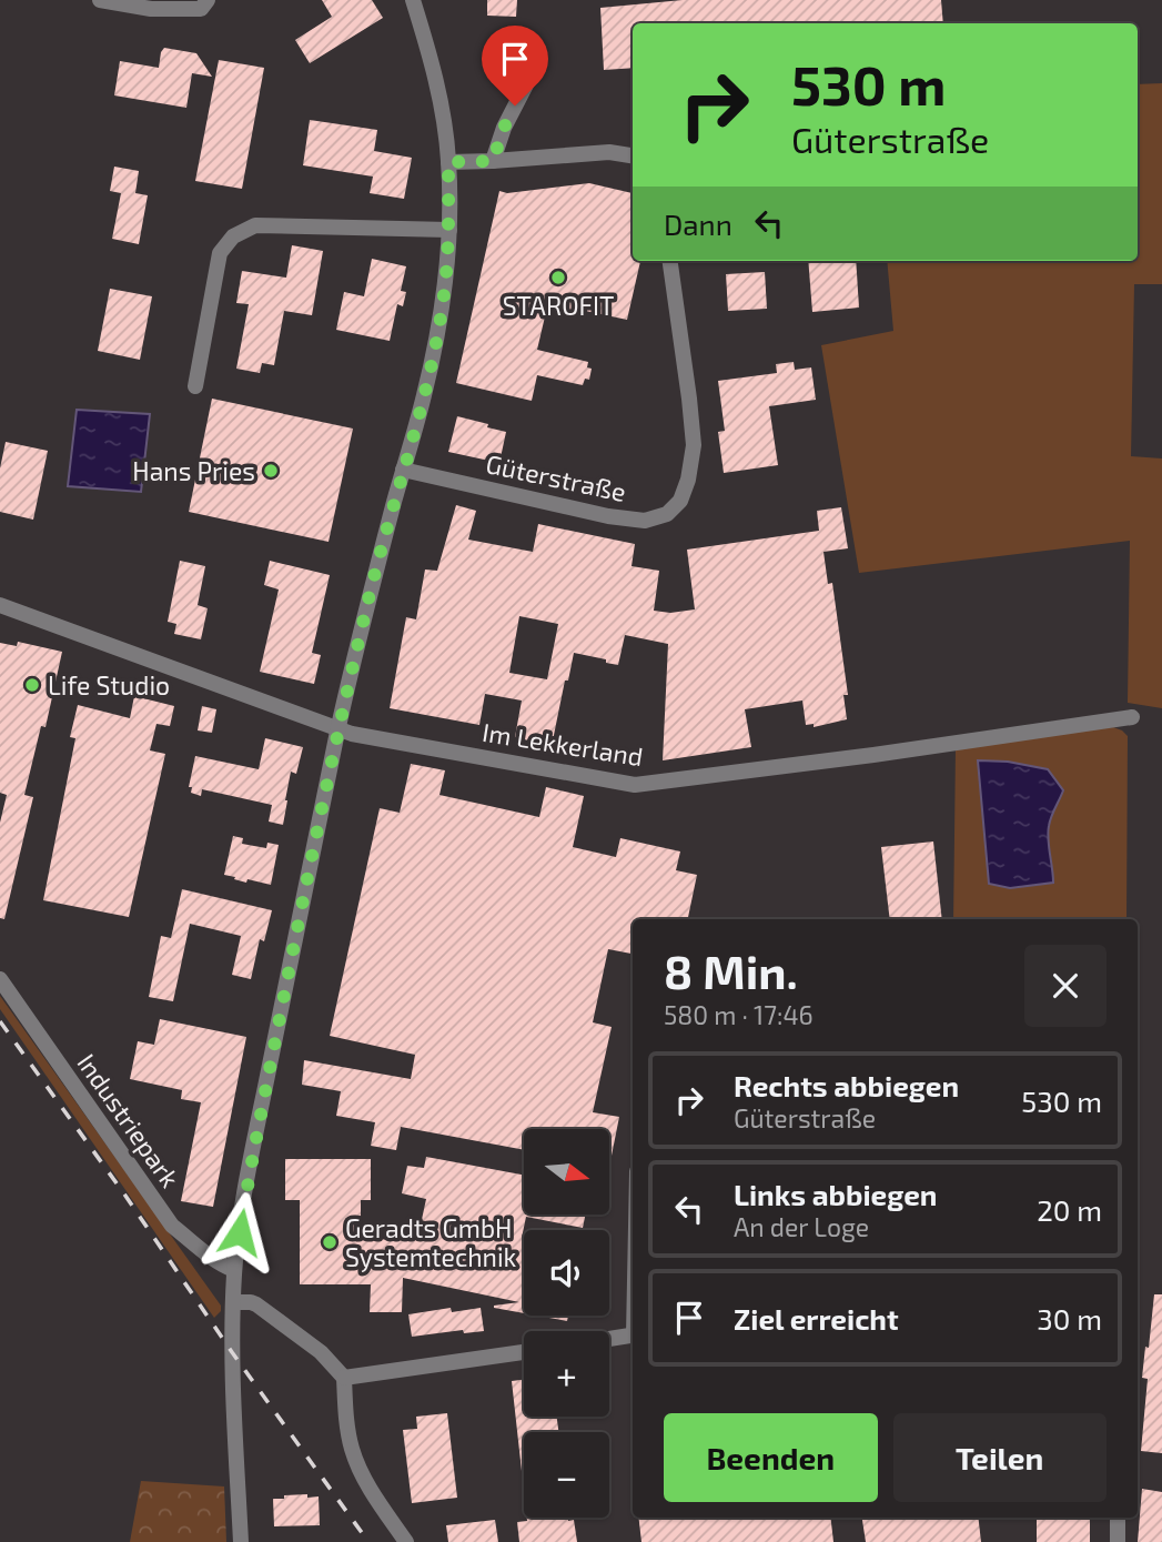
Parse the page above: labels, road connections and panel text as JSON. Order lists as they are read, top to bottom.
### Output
{
  "streets": {
    "street": ["Güterstraße", "Im Lekkerland", "Industriepark"]
  },
  "places": [
    "STAROFIT",
    "Hans Pries",
    "Life Studio",
    "Geradts GmbH Systemtechnik"
  ],
  "north": "right",
  "page": {
    "turn": ["530 m", "Güterstraße"],
    "then": "Dann",
    "heading": ["8 Min.", "580 m · 17:46"],
    "list": [
      {
        "name": "Rechts abbiegen",
        "note": "Güterstraße",
        "value": "530 m"
      },
      {
        "name": "Links abbiegen",
        "note": "An der Loge",
        "value": "20 m"
      },
      {
        "name": "Ziel erreicht",
        "value": "30 m"
      }
    ],
    "map_buttons": ["+", "−"],
    "buttons": ["Beenden", "Teilen"]
  }
}
